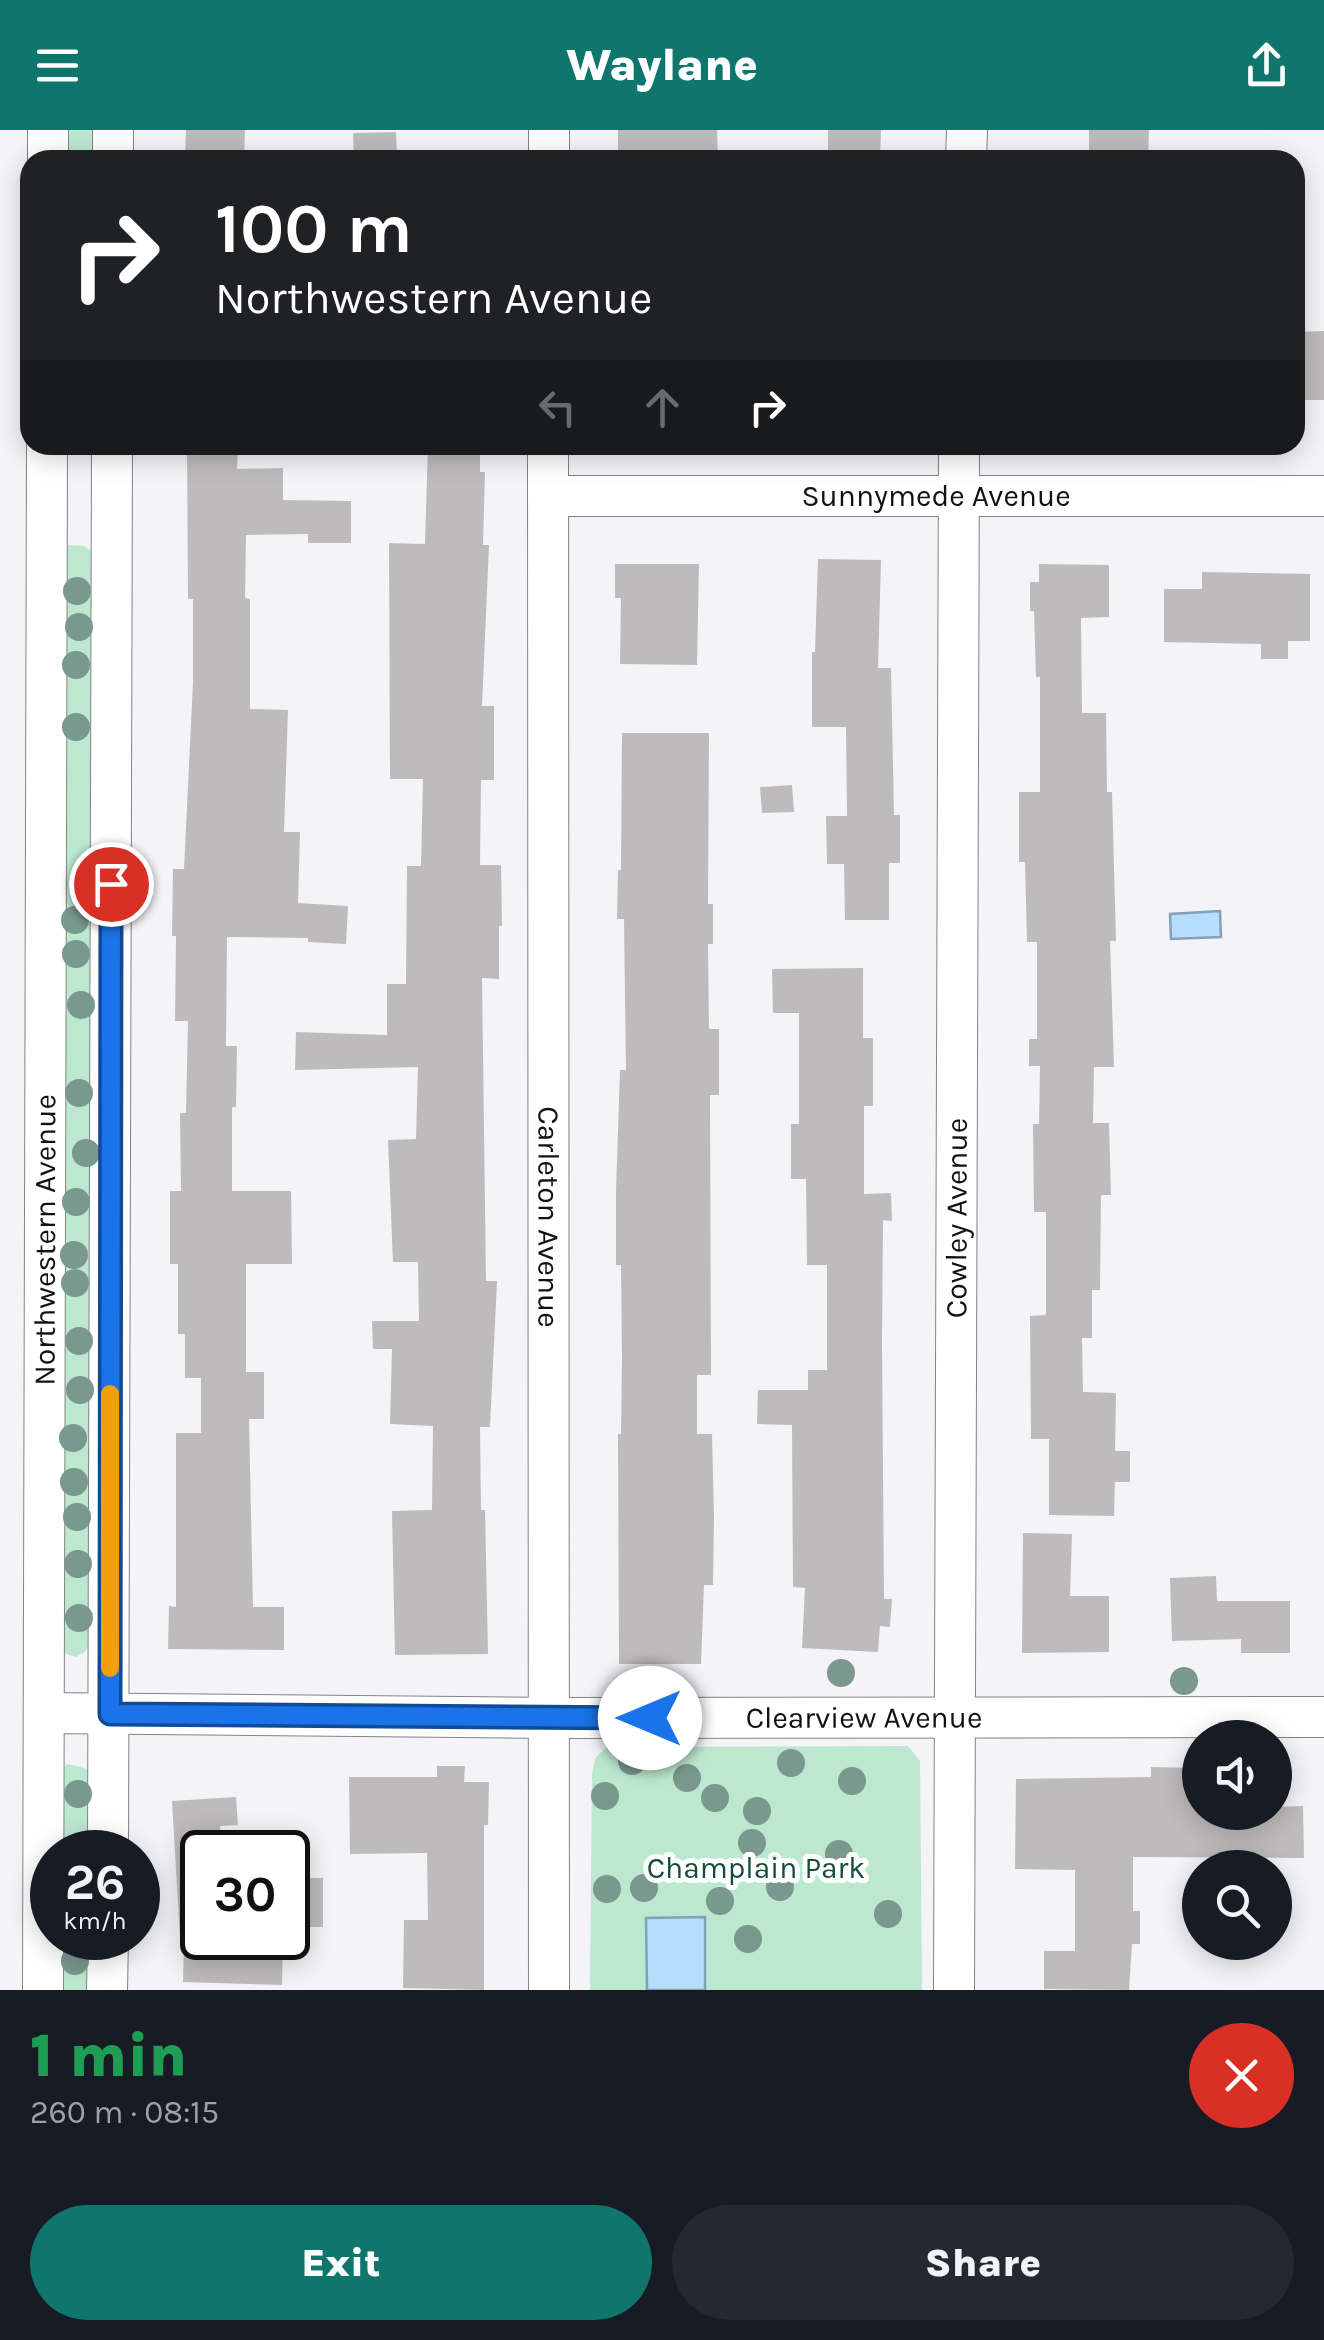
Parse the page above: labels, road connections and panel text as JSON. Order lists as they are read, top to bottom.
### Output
{
  "streets": {
    "street": [
      "Sunnymede Avenue",
      "Carleton Avenue",
      "Cowley Avenue",
      "Northwestern Avenue",
      "Clearview Avenue"
    ]
  },
  "crossings": [
    ["Sunnymede Avenue", "Carleton Avenue"],
    ["Sunnymede Avenue", "Cowley Avenue"],
    ["Carleton Avenue", "Clearview Avenue"],
    ["Cowley Avenue", "Clearview Avenue"],
    ["Northwestern Avenue", "Clearview Avenue"]
  ],
  "parks": ["Champlain Park"],
  "page": {
    "header": "Waylane",
    "turn": ["100 m", "Northwestern Avenue"],
    "speed": "26 km/h",
    "limit": "30",
    "heading": ["1 min", "260 m · 08:15"],
    "buttons": ["Exit", "Share"]
  }
}
